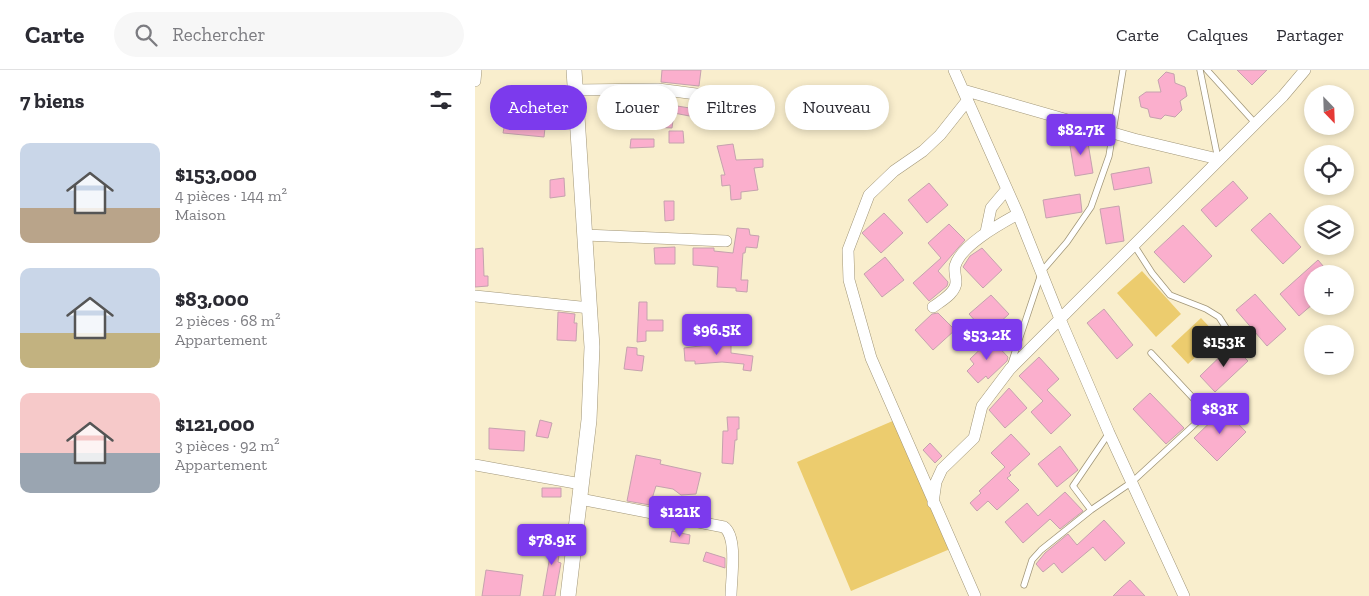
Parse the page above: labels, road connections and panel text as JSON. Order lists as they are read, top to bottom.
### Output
{
  "north": "bottom right",
  "page": {
    "header": "Carte",
    "search": "Rechercher",
    "nav": ["Carte", "Calques", "Partager"],
    "heading": "7 biens",
    "map_buttons": ["+", "−"],
    "chip": [
      "Acheter",
      "Louer",
      "Filtres",
      "Nouveau"
    ],
    "price": [
      "$82.7K",
      "$96.5K",
      "$53.2K",
      "$153K",
      "$83K",
      "$121K",
      "$78.9K"
    ],
    "list": [
      {
        "name": "$153,000",
        "note": "4 pièces · 144 m² · Maison"
      },
      {
        "name": "$83,000",
        "note": "2 pièces · 68 m² · Appartement"
      },
      {
        "name": "$121,000",
        "note": "3 pièces · 92 m² · Appartement"
      }
    ]
  }
}
